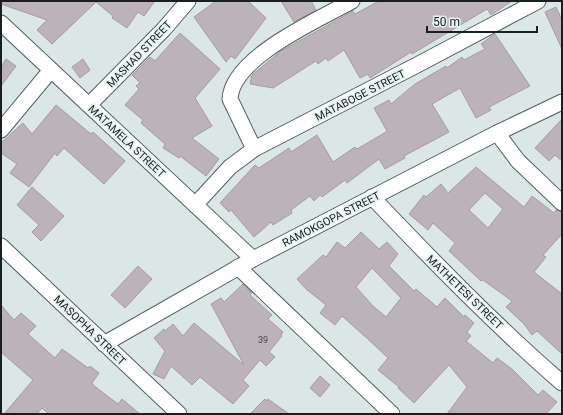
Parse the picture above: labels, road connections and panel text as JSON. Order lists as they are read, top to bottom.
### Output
{
  "streets": {
    "street": [
      "MASHAD STREET",
      "MATABOGE STREET",
      "MATAMELA STREET",
      "RAMOKGOPA STREET",
      "MATHETESI STREET",
      "MASOPHA STREET"
    ]
  },
  "crossings": [
    ["MASHAD STREET", "MATAMELA STREET"],
    ["MATABOGE STREET", "MATAMELA STREET"],
    ["MATAMELA STREET", "RAMOKGOPA STREET"],
    ["RAMOKGOPA STREET", "MATHETESI STREET"],
    ["RAMOKGOPA STREET", "MASOPHA STREET"]
  ],
  "house_numbers": ["39"],
  "scale_bar": "50 m"
}
